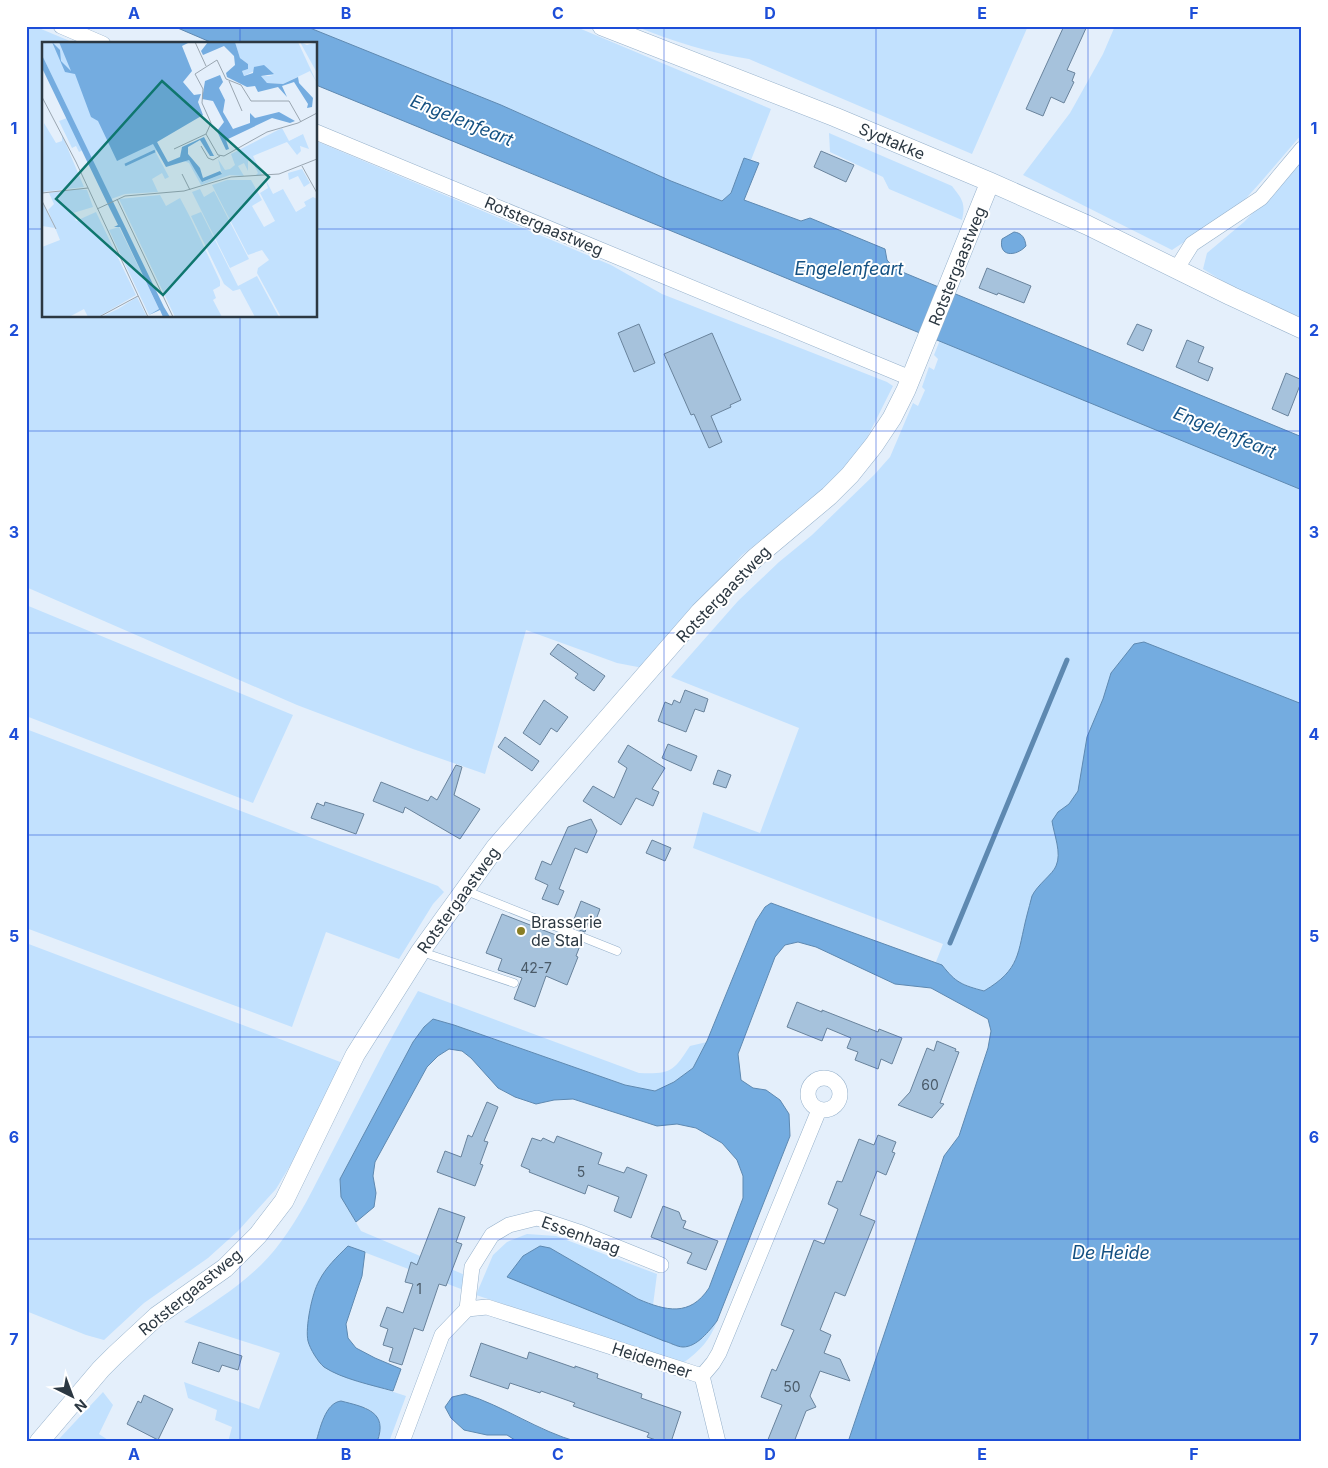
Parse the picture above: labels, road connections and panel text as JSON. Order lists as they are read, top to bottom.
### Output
{
  "streets": {
    "street": [
      "Sydtakke",
      "Rotstergaastweg",
      "Essenhaag",
      "Heidemeer"
    ]
  },
  "crossings": [
    ["Sydtakke", "Rotstergaastweg"],
    ["Essenhaag", "Heidemeer"]
  ],
  "water": ["Engelenfeart", "De Heide"],
  "places": ["Brasserie de Stal"],
  "house_numbers": [
    "42-7",
    "60",
    "5",
    "1",
    "50"
  ],
  "north": "bottom right",
  "grid": {
    "columns": [
      "A",
      "B",
      "C",
      "D",
      "E",
      "F"
    ],
    "rows": [
      "1",
      "2",
      "3",
      "4",
      "5",
      "6",
      "7"
    ]
  }
}
